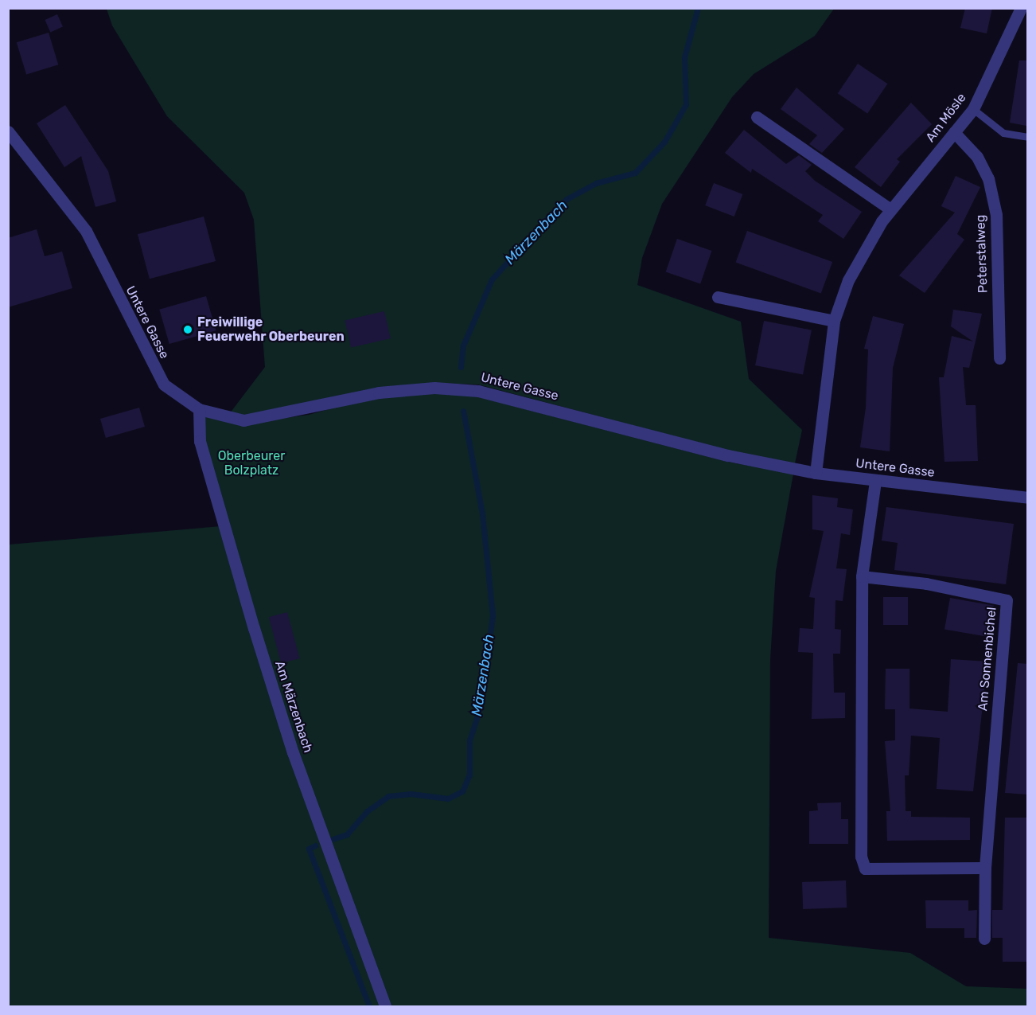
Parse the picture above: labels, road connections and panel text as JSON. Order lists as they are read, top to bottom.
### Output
{
  "streets": {
    "street": [
      "Am Mösle",
      "Peterstalweg",
      "Untere Gasse",
      "Am Sonnenbichel",
      "Am Märzenbach"
    ]
  },
  "crossings": [
    ["Am Mösle", "Peterstalweg"],
    ["Am Mösle", "Untere Gasse"],
    ["Untere Gasse", "Am Märzenbach"]
  ],
  "water": ["Märzenbach"],
  "parks": ["Oberbeurer Bolzplatz"],
  "places": ["Freiwillige Feuerwehr Oberbeuren"]
}
